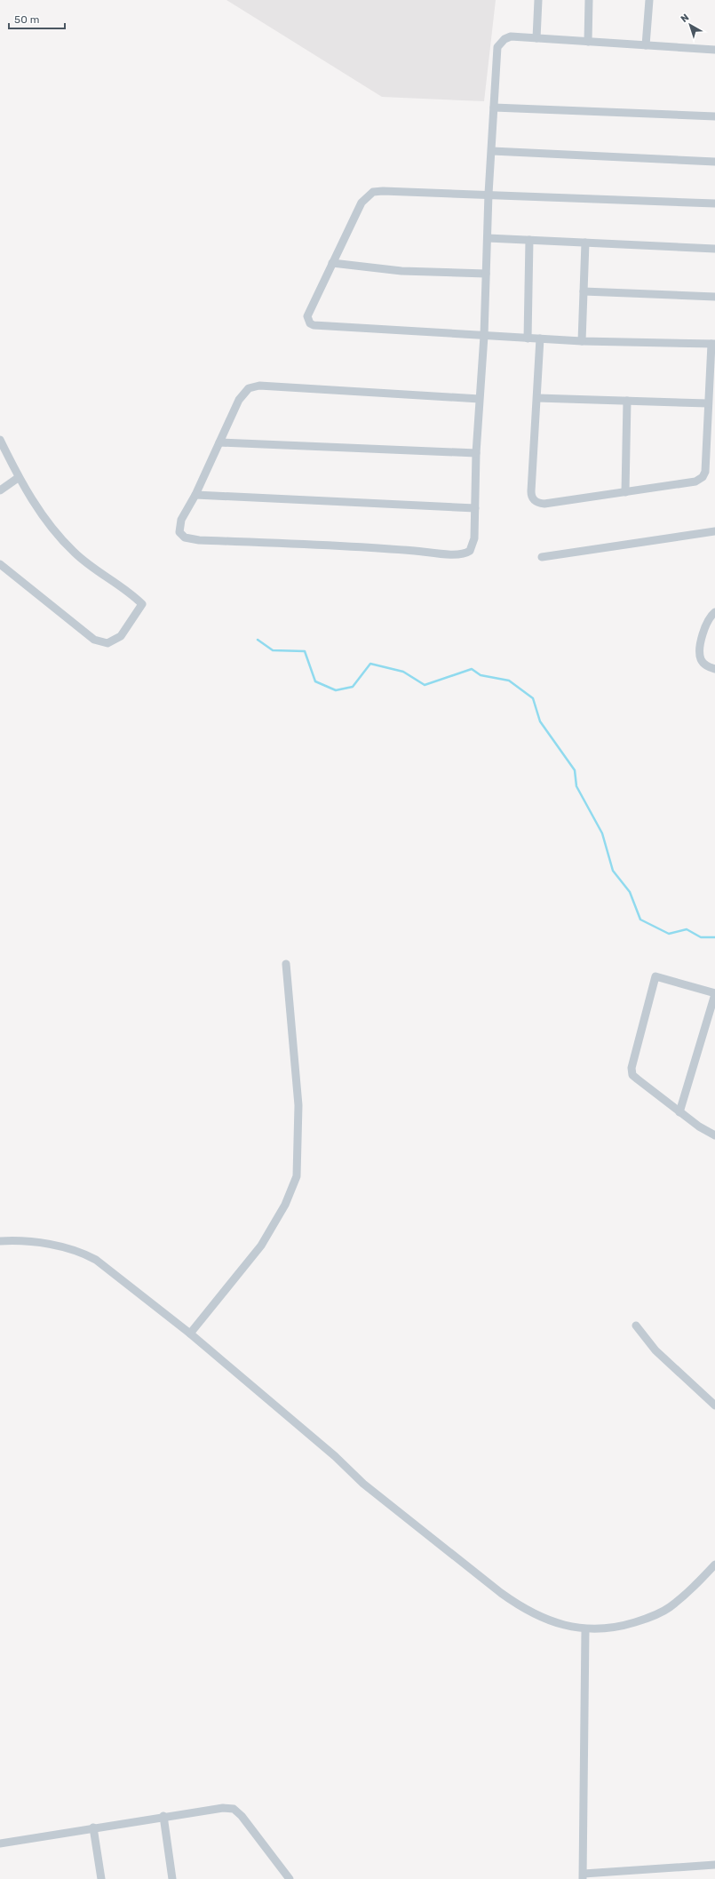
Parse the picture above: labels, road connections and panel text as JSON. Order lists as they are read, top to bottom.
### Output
{
  "scale_bar": "50 m",
  "north": "top left"
}
